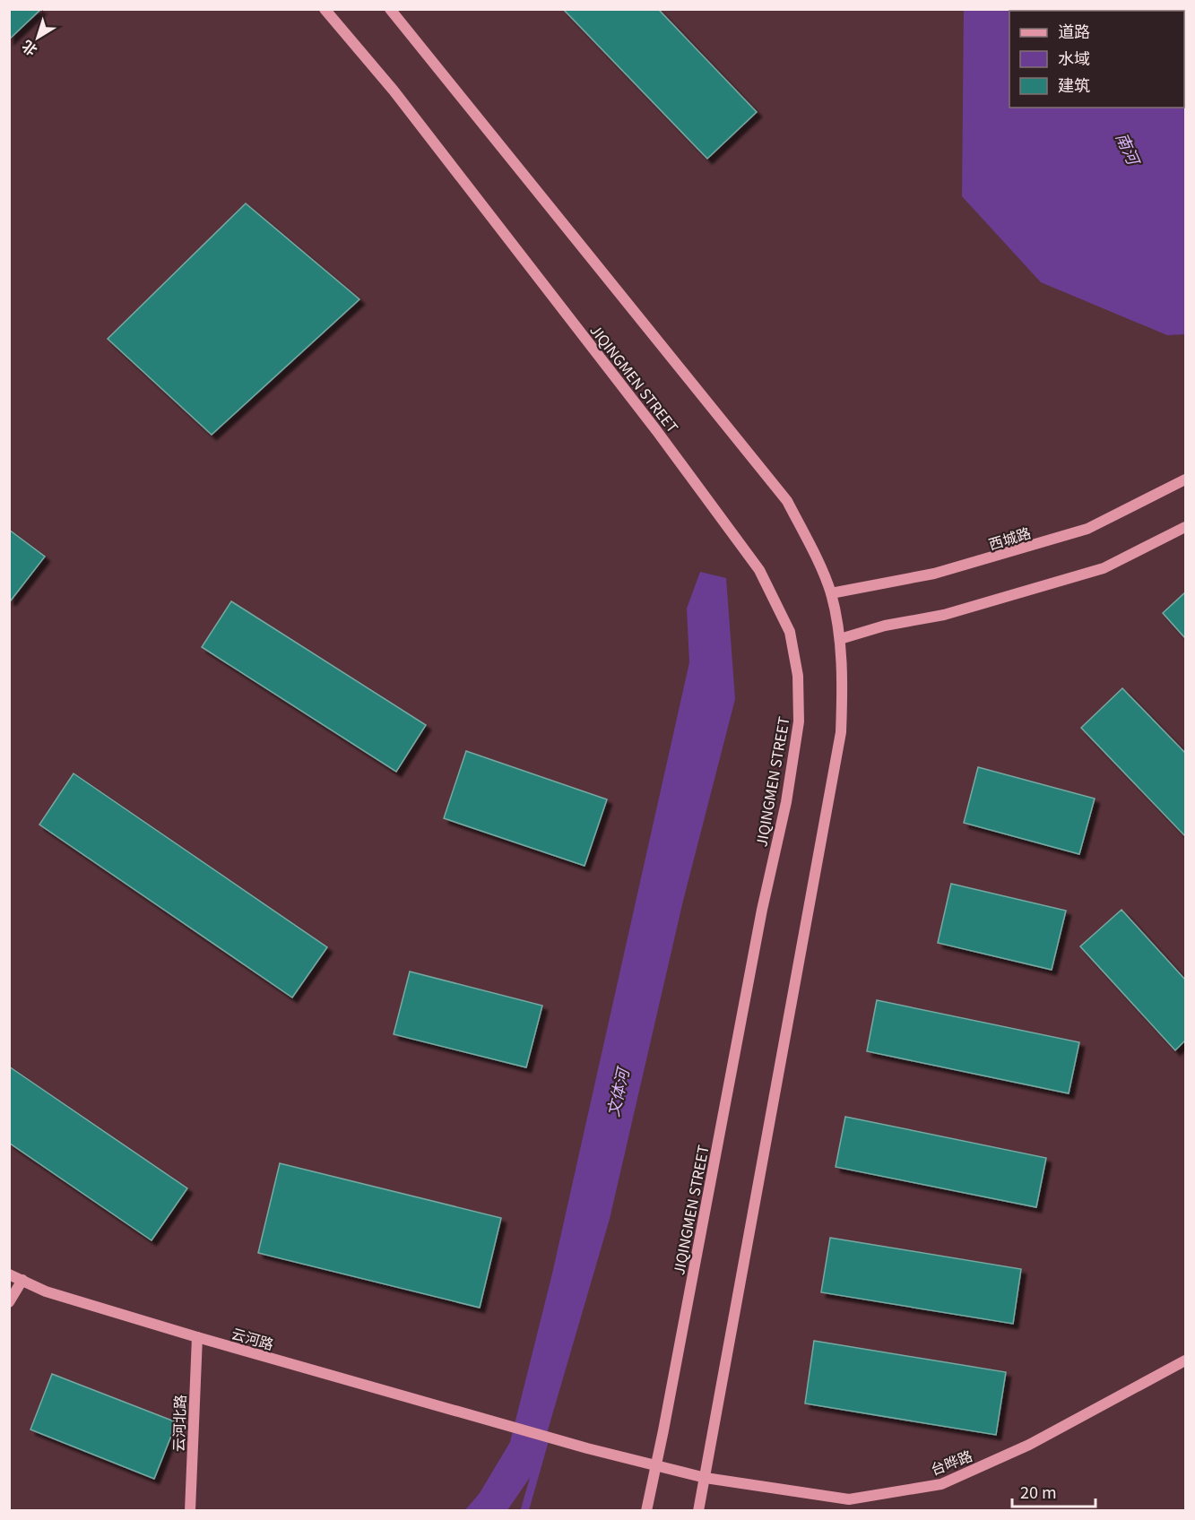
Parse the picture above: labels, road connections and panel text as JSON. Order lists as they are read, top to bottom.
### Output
{
  "streets": {
    "main road": [
      "JIQINGMEN STREET",
      "西城路",
      "云河路",
      "云河北路",
      "台晔路"
    ]
  },
  "crossings": [
    ["JIQINGMEN STREET", "台晔路"],
    ["云河路", "云河北路"],
    ["云河路", "台晔路"]
  ],
  "water": ["南河", "文体河"],
  "legend": ["道路", "水域", "建筑"],
  "scale_bar": "20 m",
  "north": "bottom left"
}
